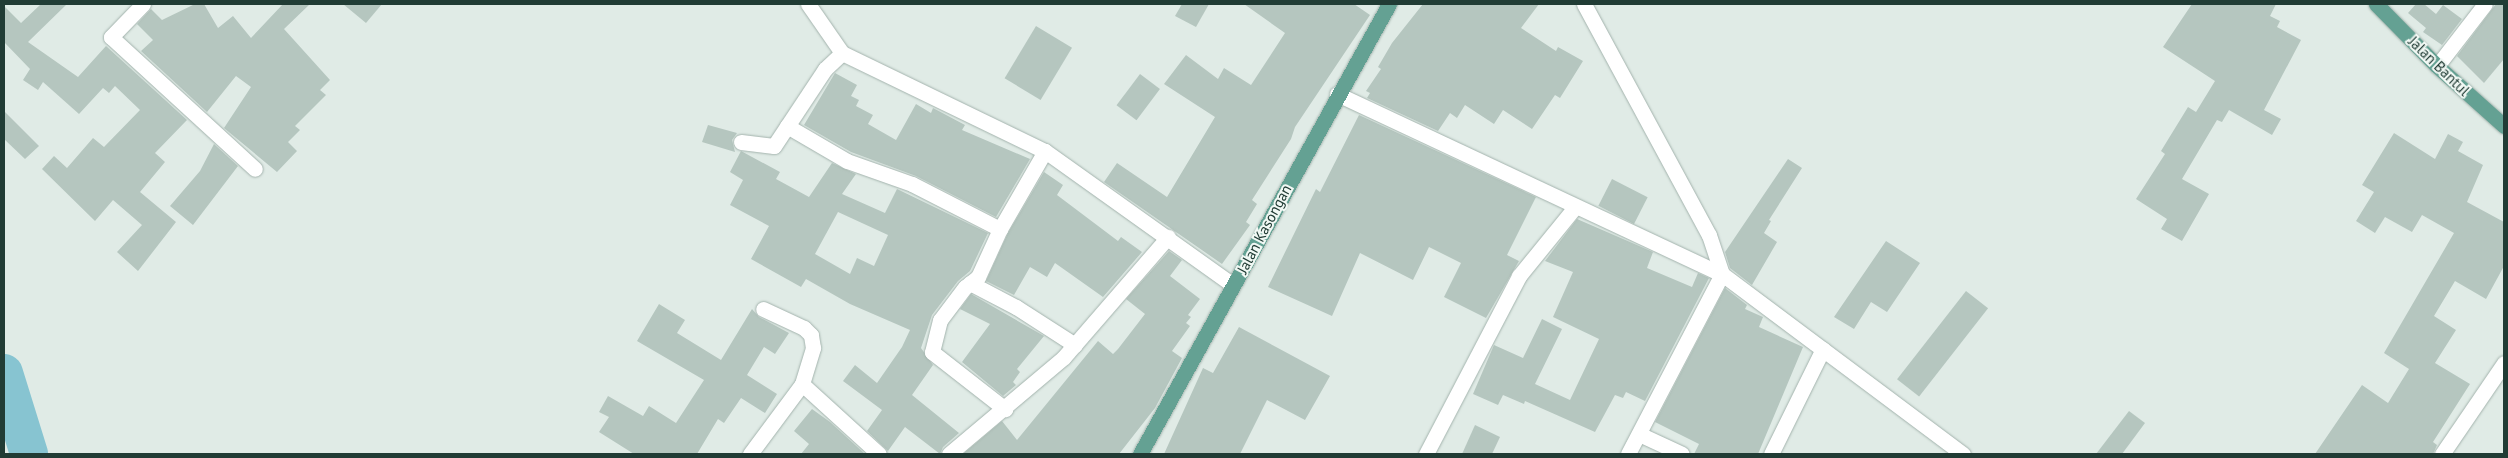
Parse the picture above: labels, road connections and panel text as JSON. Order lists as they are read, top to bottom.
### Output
{
  "streets": {
    "main road": ["Jalan Bantul", "Jalan Kasongan"]
  }
}
